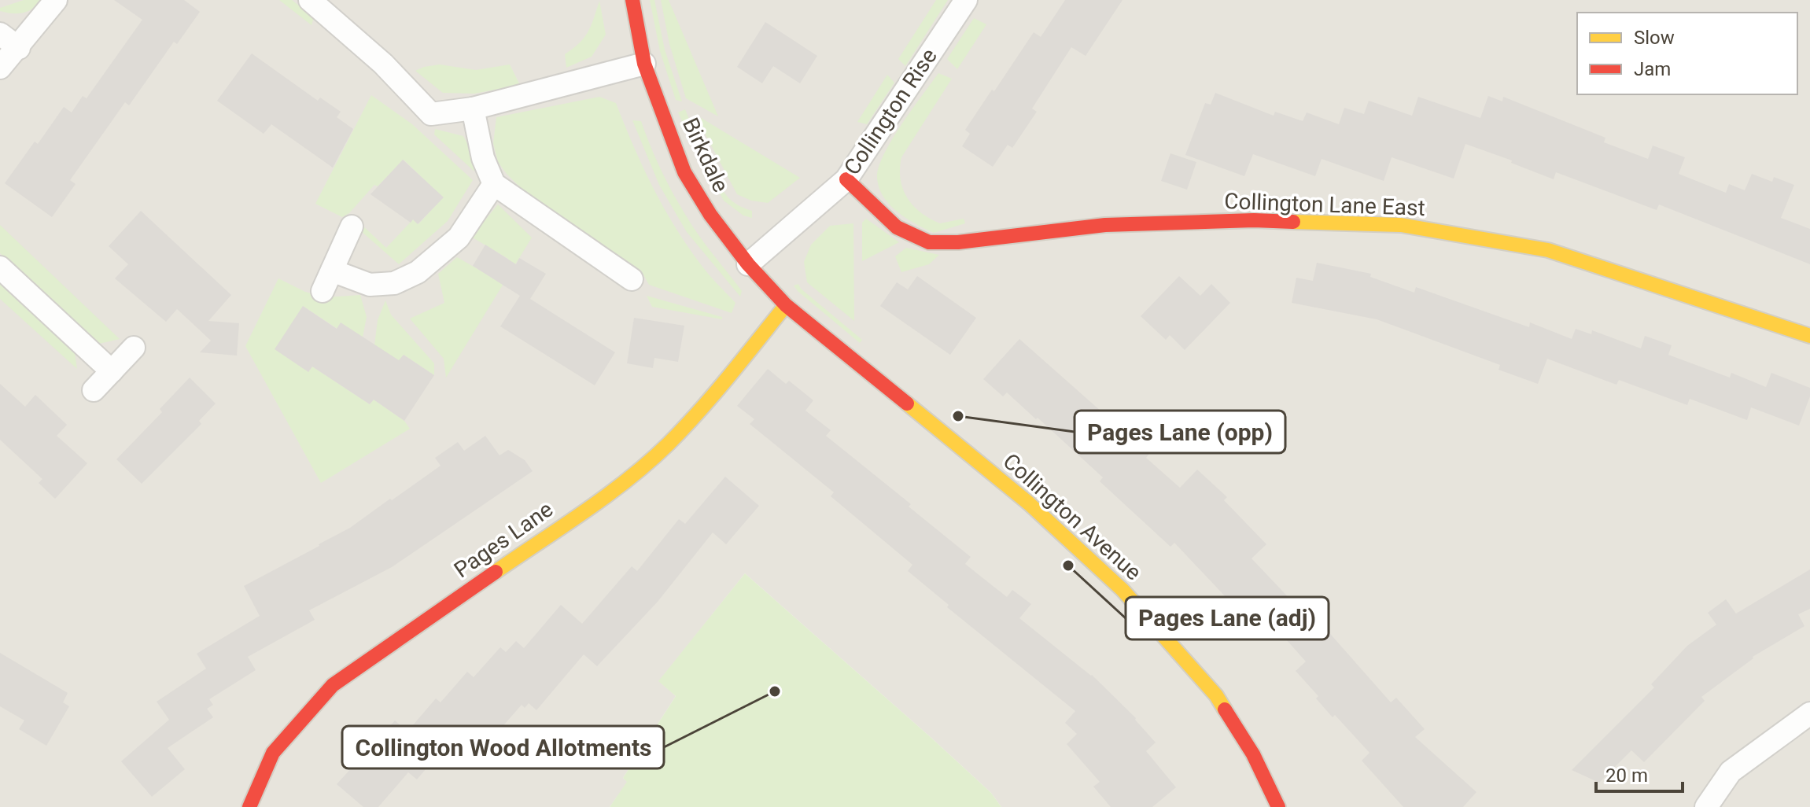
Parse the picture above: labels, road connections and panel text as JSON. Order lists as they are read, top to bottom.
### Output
{
  "streets": {
    "street": [
      "Collington Rise",
      "Birkdale",
      "Collington Lane East",
      "Collington Avenue",
      "Pages Lane"
    ]
  },
  "crossings": [
    ["Collington Rise", "Birkdale"],
    ["Collington Rise", "Collington Lane East"],
    ["Birkdale", "Collington Avenue"],
    ["Birkdale", "Pages Lane"],
    ["Collington Avenue", "Pages Lane"]
  ],
  "places": ["Pages Lane (opp)", "Pages Lane (adj)", "Collington Wood Allotments"],
  "legend": ["Slow", "Jam"],
  "scale_bar": "20 m"
}
